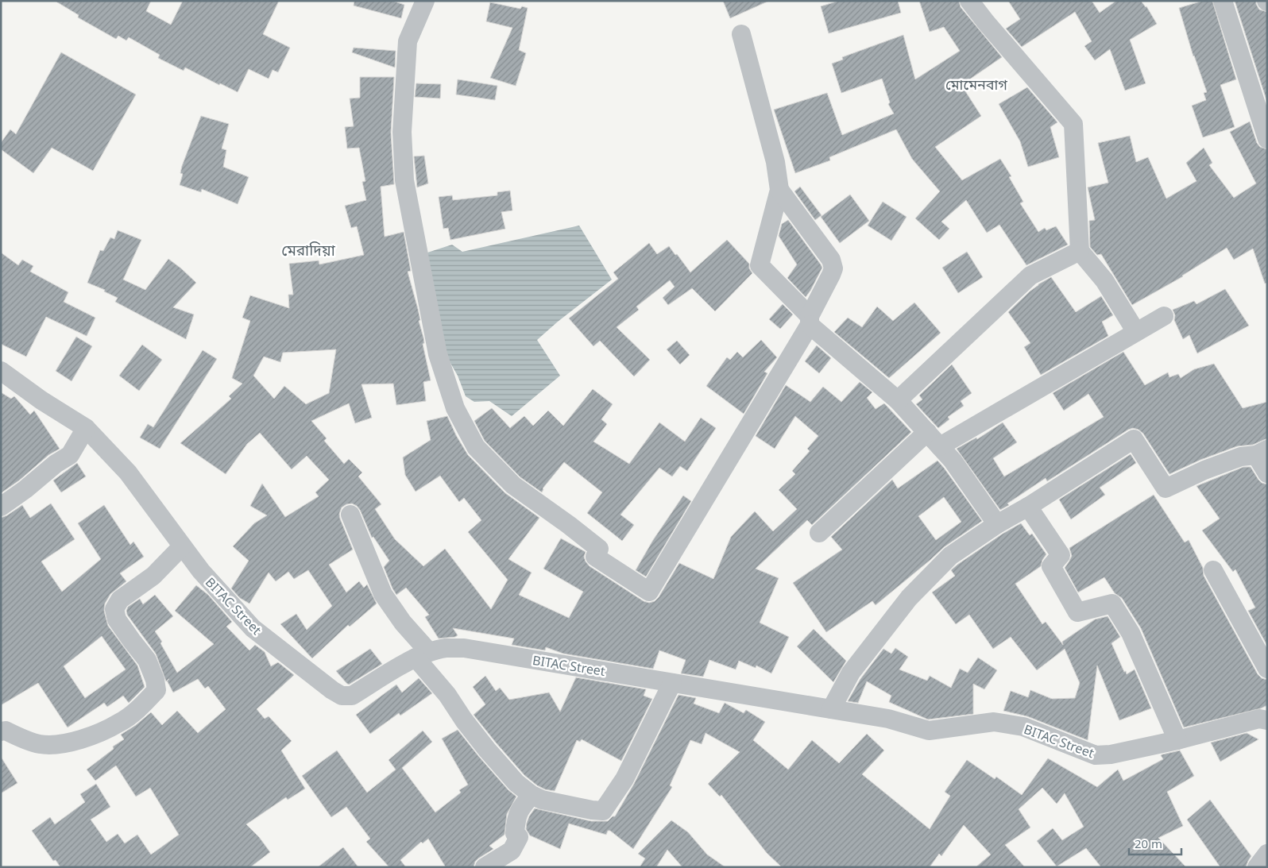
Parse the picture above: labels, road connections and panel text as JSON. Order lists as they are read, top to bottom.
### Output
{
  "streets": {
    "street": ["BITAC Street"]
  },
  "districts": ["মোমেনবাগ", "মেরাদিয়া"],
  "scale_bar": "20 m"
}
